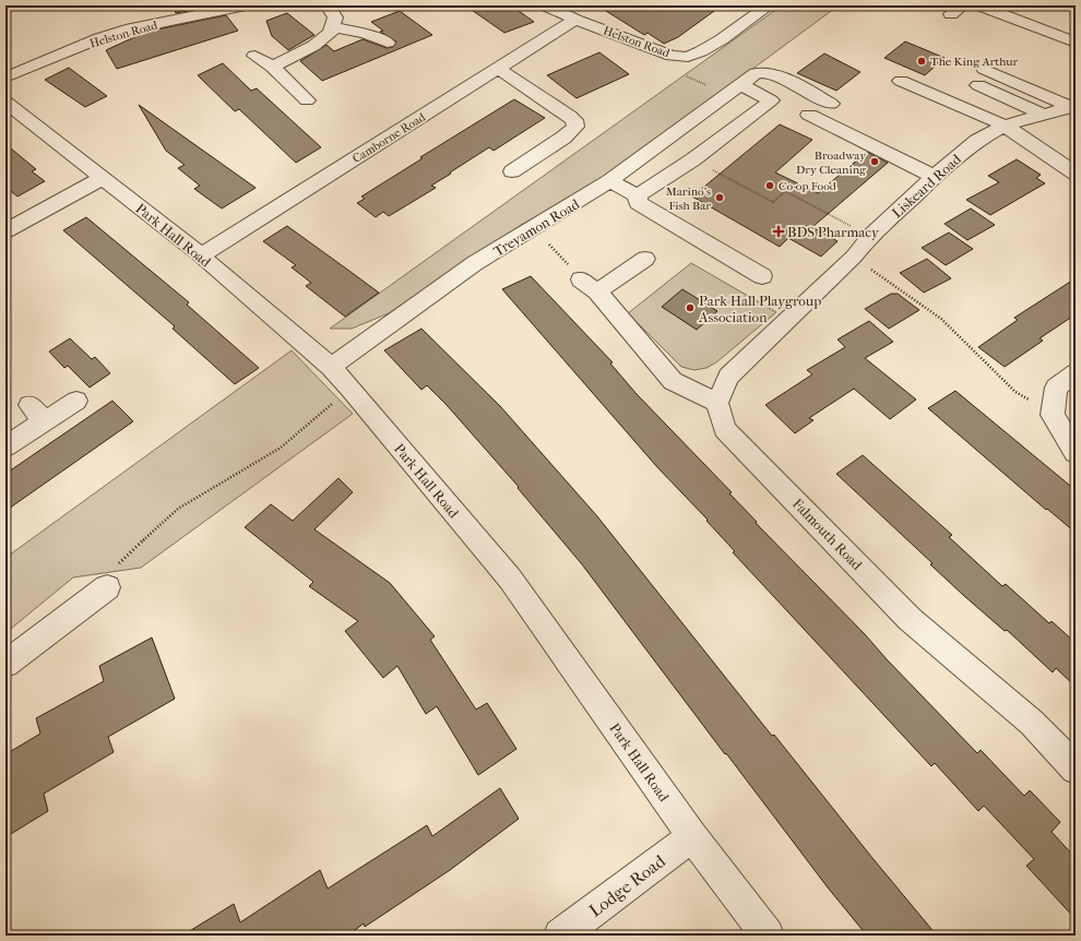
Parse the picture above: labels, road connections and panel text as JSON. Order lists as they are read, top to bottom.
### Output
{
  "streets": {
    "street": [
      "Helston Road",
      "Camborne Road",
      "Liskeard Road",
      "Treyamon Road",
      "Park Hall Road",
      "Falmouth Road",
      "Lodge Road"
    ]
  },
  "crossings": [
    ["Helston Road", "Camborne Road"],
    ["Camborne Road", "Park Hall Road"],
    ["Liskeard Road", "Falmouth Road"],
    ["Treyamon Road", "Park Hall Road"],
    ["Park Hall Road", "Lodge Road"]
  ],
  "places": {
    "other": [
      "The King Arthur",
      "Broadway Dry Cleaning",
      "Co-op Food",
      "Marino's Fish Bar",
      "Park Hall Playgroup Association"
    ],
    "health": ["BDS Pharmacy"]
  }
}
